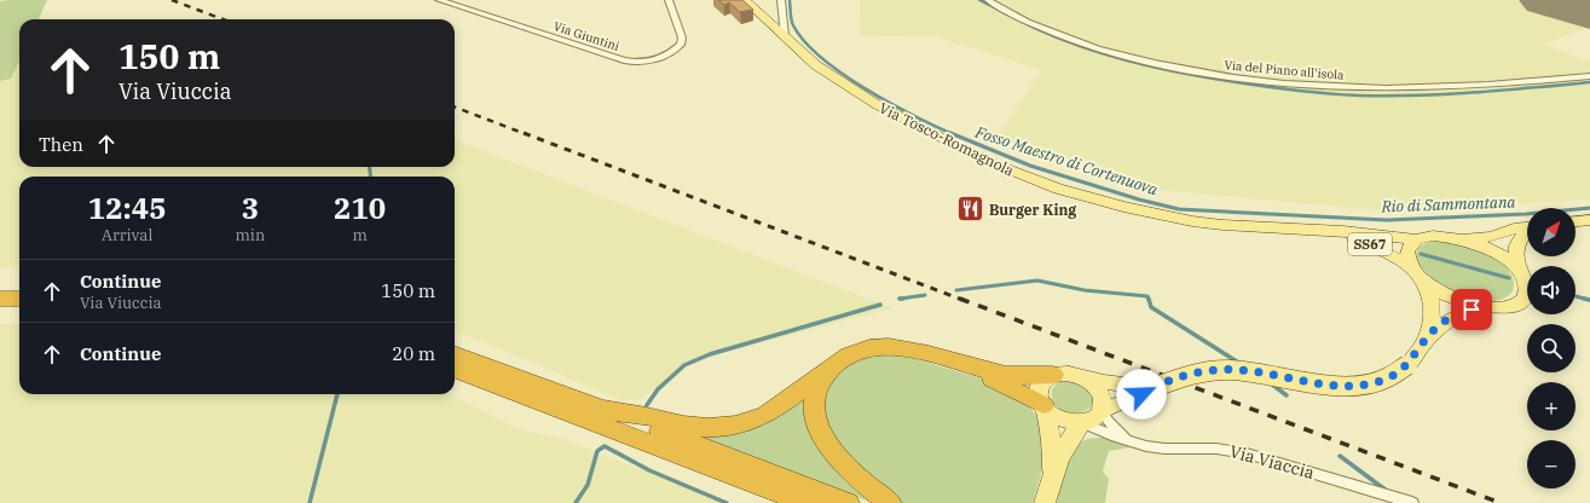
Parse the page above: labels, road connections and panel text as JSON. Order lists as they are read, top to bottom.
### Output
{
  "streets": {
    "main road": ["Via Tosco-Romagnola", "SS67"],
    "street": ["Via Giuntini", "Via del Piano all'isola", "Via Viaccia"]
  },
  "crossings": [
    ["Via Tosco-Romagnola", "SS67"]
  ],
  "water": ["Fosso Maestro di Cortenuova", "Rio di Sammontana"],
  "places": {
    "restaurant": ["Burger King"]
  },
  "north": "top right",
  "page": {
    "turn": ["150 m", "Via Viuccia"],
    "then": "Then",
    "eta": [
      "12:45",
      "Arrival",
      "3",
      "min",
      "210",
      "m"
    ],
    "map_buttons": ["+", "−"],
    "list": [
      {
        "name": "Continue",
        "note": "Via Viuccia",
        "value": "150 m"
      },
      {
        "name": "Continue",
        "value": "20 m"
      }
    ]
  }
}
